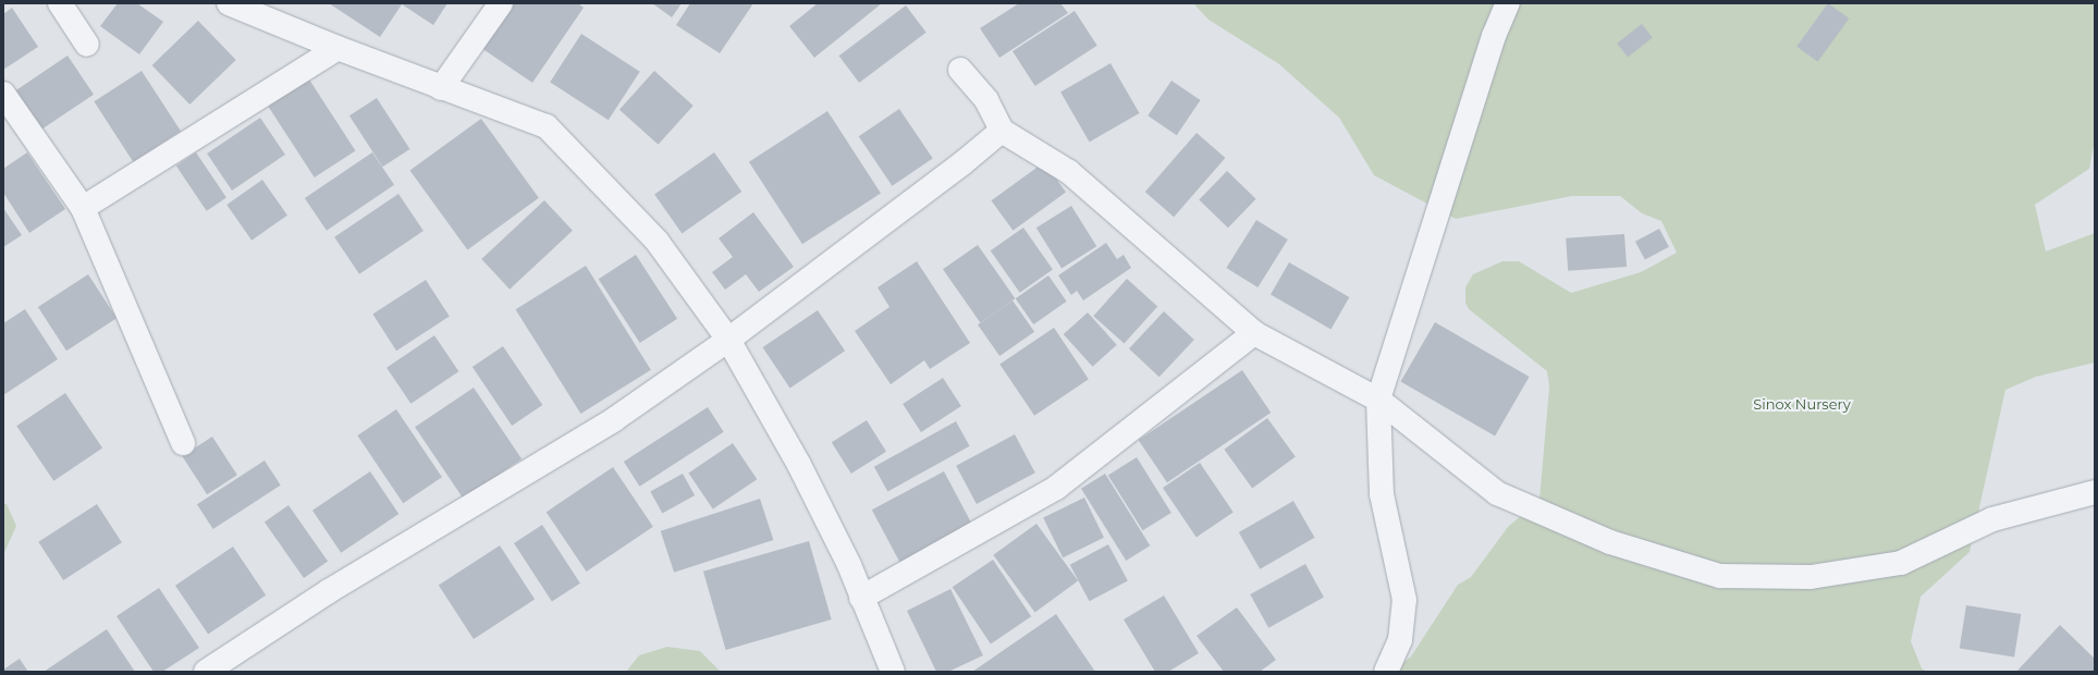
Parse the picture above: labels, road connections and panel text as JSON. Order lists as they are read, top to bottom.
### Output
{
  "parks": ["Sinox Nursery"]
}
